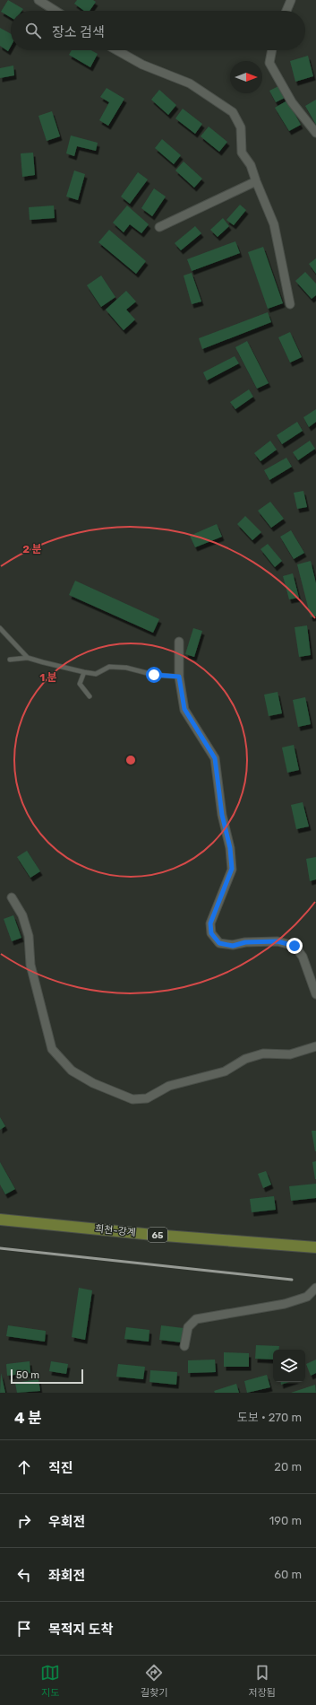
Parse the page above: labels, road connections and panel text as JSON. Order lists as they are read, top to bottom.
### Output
{
  "streets": {
    "main road": ["희천-강계", "65"]
  },
  "scale_bar": "50 m",
  "north": "right",
  "page": {
    "search": "장소 검색",
    "scale": "50 m",
    "heading": ["4 분", "도보 · 270 m"],
    "list": [
      ["직진", "20 m"],
      ["우회전", "190 m"],
      ["좌회전", "60 m"],
      "목적지 도착"
    ],
    "nav": ["지도", "길찾기", "저장됨"]
  },
  "rings": ["2 분", "1 분"]
}
